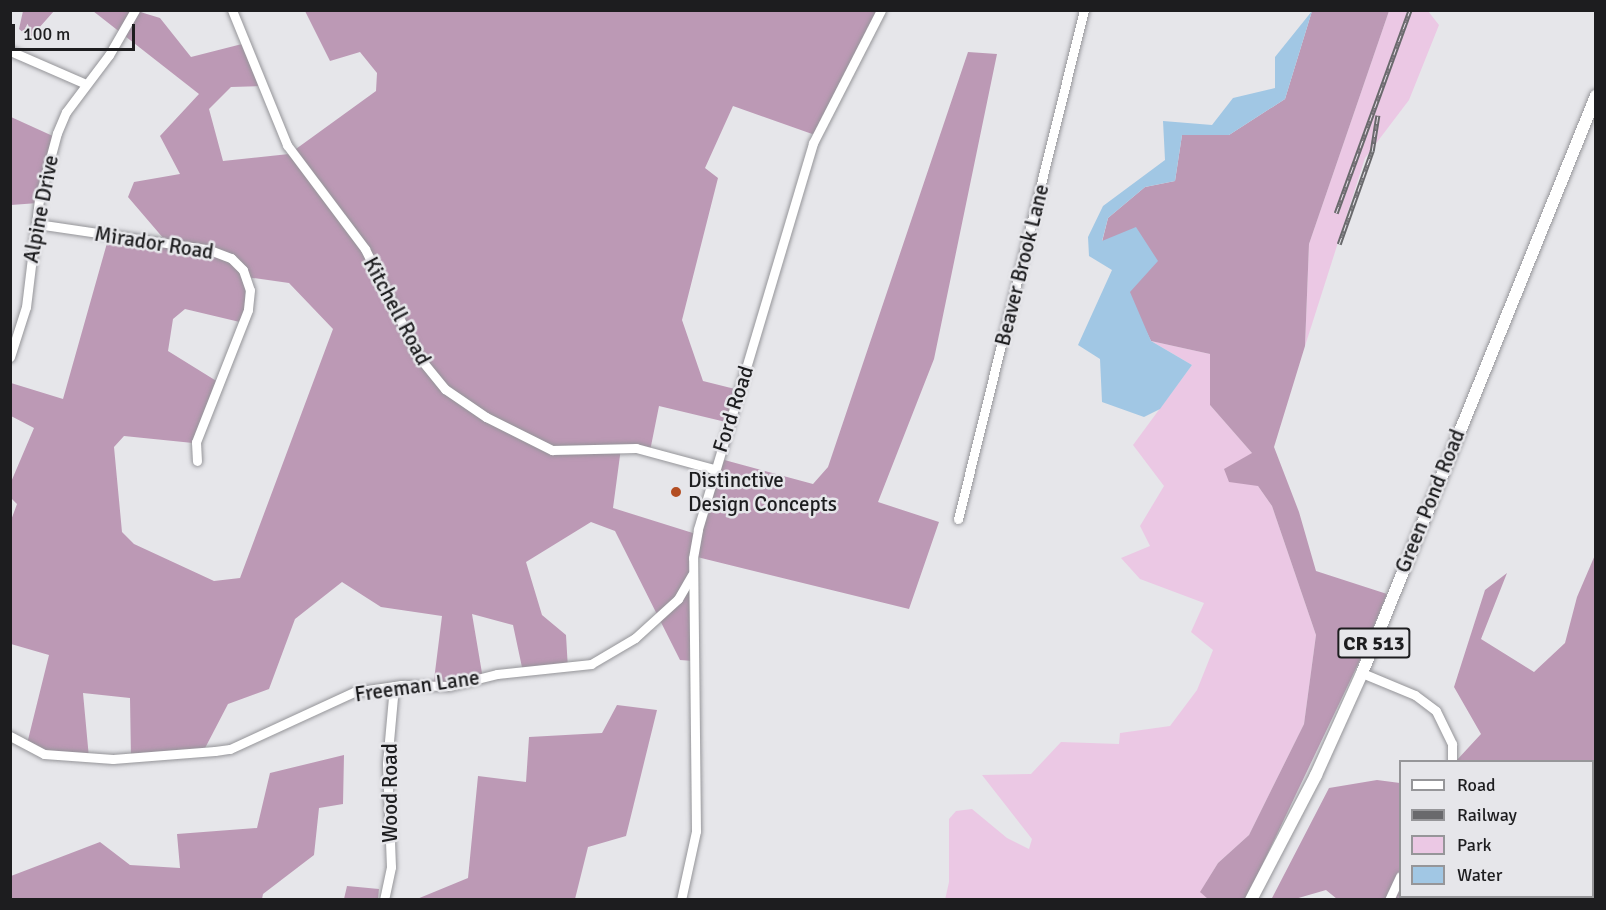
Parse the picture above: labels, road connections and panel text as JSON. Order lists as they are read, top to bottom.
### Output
{
  "streets": {
    "main road": ["Green Pond Road", "CR 513"],
    "street": [
      "Alpine Drive",
      "Mirador Road",
      "Beaver Brook Lane",
      "Kitchell Road",
      "Ford Road",
      "Freeman Lane",
      "Wood Road"
    ]
  },
  "crossings": [
    ["Alpine Drive", "Mirador Road"],
    ["Kitchell Road", "Ford Road"],
    ["Ford Road", "Freeman Lane"],
    ["Freeman Lane", "Wood Road"]
  ],
  "places": ["Distinctive Design Concepts"],
  "legend": [
    "Road",
    "Railway",
    "Park",
    "Water"
  ],
  "scale_bar": "100 m"
}
